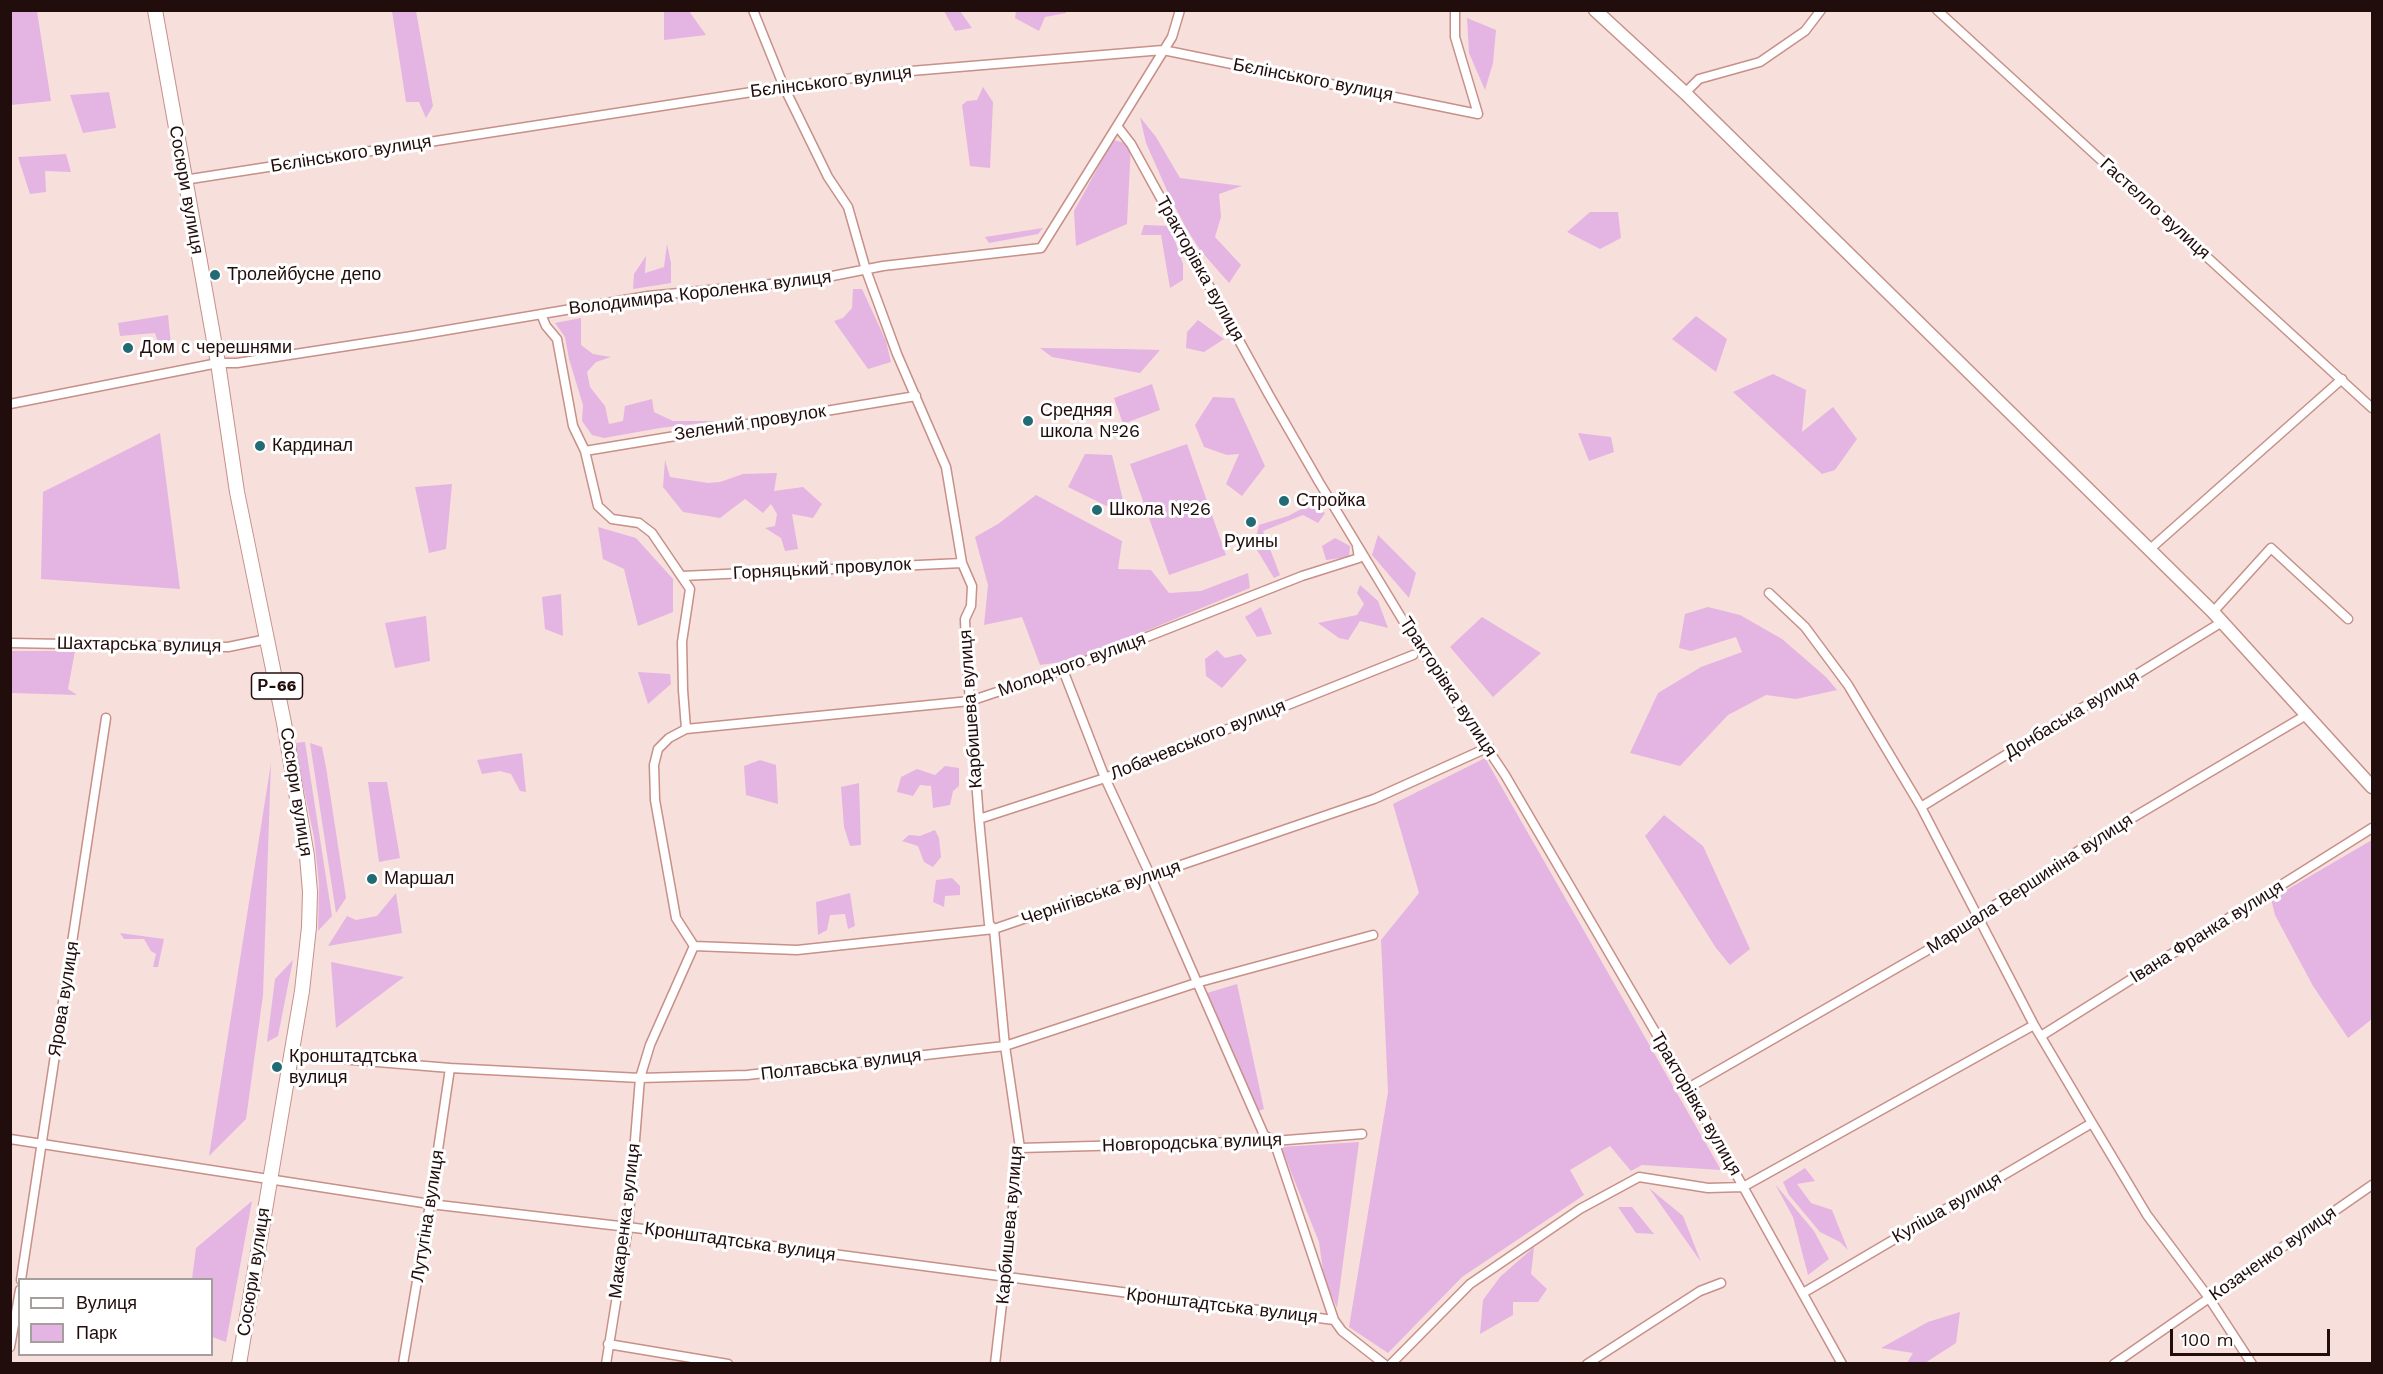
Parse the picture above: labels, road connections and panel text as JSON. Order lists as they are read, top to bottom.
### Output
{
  "streets": {
    "main road": ["Сосюри вулиця", "Р-66"],
    "street": [
      "Бєлінського вулиця",
      "Гастелло вулиця",
      "Тракторівка вулиця",
      "Володимира Короленка вулиця",
      "Зелений провулок",
      "Горняцький провулок",
      "Шахтарська вулиця",
      "Молодчого вулиця",
      "Карбишева вулиця",
      "Донбаська вулиця",
      "Лобачевського вулиця",
      "Маршала Вершиніна вулиця",
      "Чернігівська вулиця",
      "Івана Франка вулиця",
      "Ярова вулиця",
      "Полтавська вулиця",
      "Новгородська вулиця",
      "Куліша вулиця",
      "Лутугіна вулиця",
      "Макаренка вулиця",
      "Кронштадтська вулиця",
      "Козаченко вулиця"
    ]
  },
  "crossings": [
    ["Бєлінського вулиця", "Сосюри вулиця"],
    ["Бєлінського вулиця", "Карбишева вулиця"],
    ["Сосюри вулиця", "Володимира Короленка вулиця"],
    ["Сосюри вулиця", "Шахтарська вулиця"],
    ["Сосюри вулиця", "Полтавська вулиця"],
    ["Сосюри вулиця", "Кронштадтська вулиця"],
    ["Тракторівка вулиця", "Володимира Короленка вулиця"],
    ["Тракторівка вулиця", "Молодчого вулиця"],
    ["Тракторівка вулиця", "Маршала Вершиніна вулиця"],
    ["Тракторівка вулиця", "Чернігівська вулиця"],
    ["Тракторівка вулиця", "Куліша вулиця"],
    ["Володимира Короленка вулиця", "Карбишева вулиця"],
    ["Зелений провулок", "Карбишева вулиця"],
    ["Горняцький провулок", "Карбишева вулиця"],
    ["Молодчого вулиця", "Карбишева вулиця"],
    ["Карбишева вулиця", "Лобачевського вулиця"],
    ["Карбишева вулиця", "Чернігівська вулиця"],
    ["Карбишева вулиця", "Полтавська вулиця"],
    ["Карбишева вулиця", "Новгородська вулиця"],
    ["Карбишева вулиця", "Кронштадтська вулиця"],
    ["Чернігівська вулиця", "Макаренка вулиця"],
    ["Ярова вулиця", "Кронштадтська вулиця"],
    ["Полтавська вулиця", "Лутугіна вулиця"],
    ["Полтавська вулиця", "Макаренка вулиця"],
    ["Лутугіна вулиця", "Кронштадтська вулиця"],
    ["Макаренка вулиця", "Кронштадтська вулиця"]
  ],
  "places": [
    "Тролейбусне депо",
    "Дом с черешнями",
    "Средняя школа №26",
    "Кардинал",
    "Стройка",
    "Школа №26",
    "Руины",
    "Маршал",
    "Кронштадтська вулиця"
  ],
  "legend": ["Вулиця", "Парк"],
  "scale_bar": "100 m"
}
